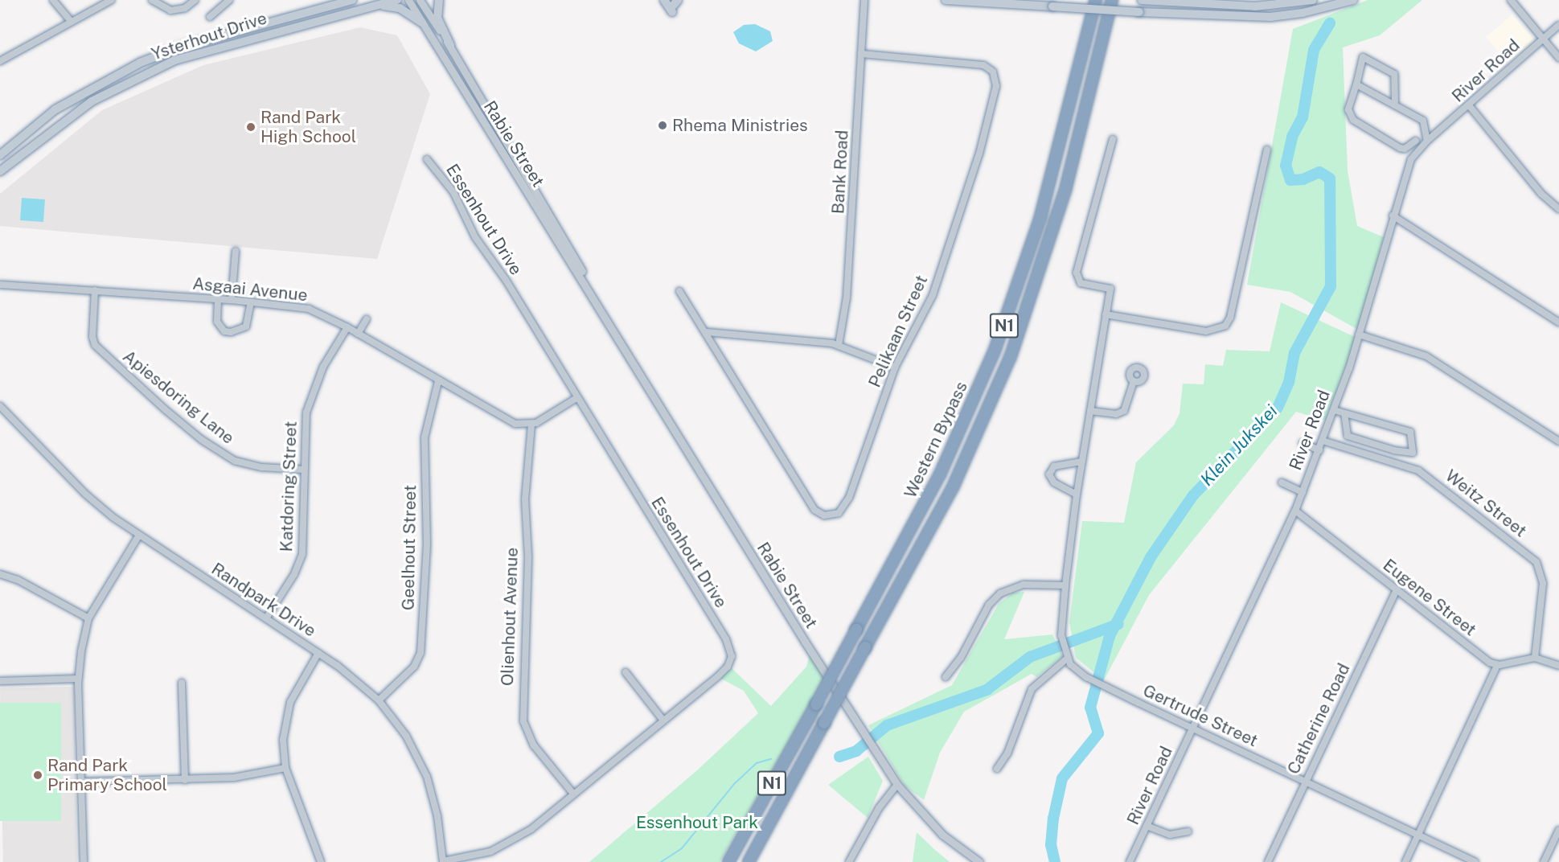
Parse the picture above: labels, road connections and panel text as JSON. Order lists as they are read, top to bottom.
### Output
{
  "streets": {
    "highway": ["N1", "Western Bypass"],
    "main road": ["Ysterhout Drive"],
    "street": [
      "River Road",
      "Rabie Street",
      "Bank Road",
      "Essenhout Drive",
      "Asgaai Avenue",
      "Pelikaan Street",
      "Apiesdoring Lane",
      "Katdoring Street",
      "Weitz Street",
      "Geelhout Street",
      "Eugene Street",
      "Randpark Drive",
      "Olienhout Avenue",
      "Gertrude Street",
      "Catherine Road"
    ]
  },
  "crossings": [
    ["River Road", "Weitz Street"],
    ["River Road", "Eugene Street"],
    ["River Road", "Gertrude Street"],
    ["Bank Road", "Pelikaan Street"],
    ["Essenhout Drive", "Randpark Drive"],
    ["Essenhout Drive", "Olienhout Avenue"],
    ["Asgaai Avenue", "Apiesdoring Lane"],
    ["Asgaai Avenue", "Katdoring Street"],
    ["Asgaai Avenue", "Geelhout Street"],
    ["Asgaai Avenue", "Olienhout Avenue"],
    ["Apiesdoring Lane", "Katdoring Street"],
    ["Katdoring Street", "Randpark Drive"],
    ["Geelhout Street", "Randpark Drive"],
    ["Eugene Street", "Catherine Road"],
    ["Gertrude Street", "Catherine Road"]
  ],
  "water": ["Klein Jukskei"],
  "parks": ["Essenhout Park"],
  "places": ["Rhema Ministries", "Rand Park High School", "Rand Park Primary School"]
}
